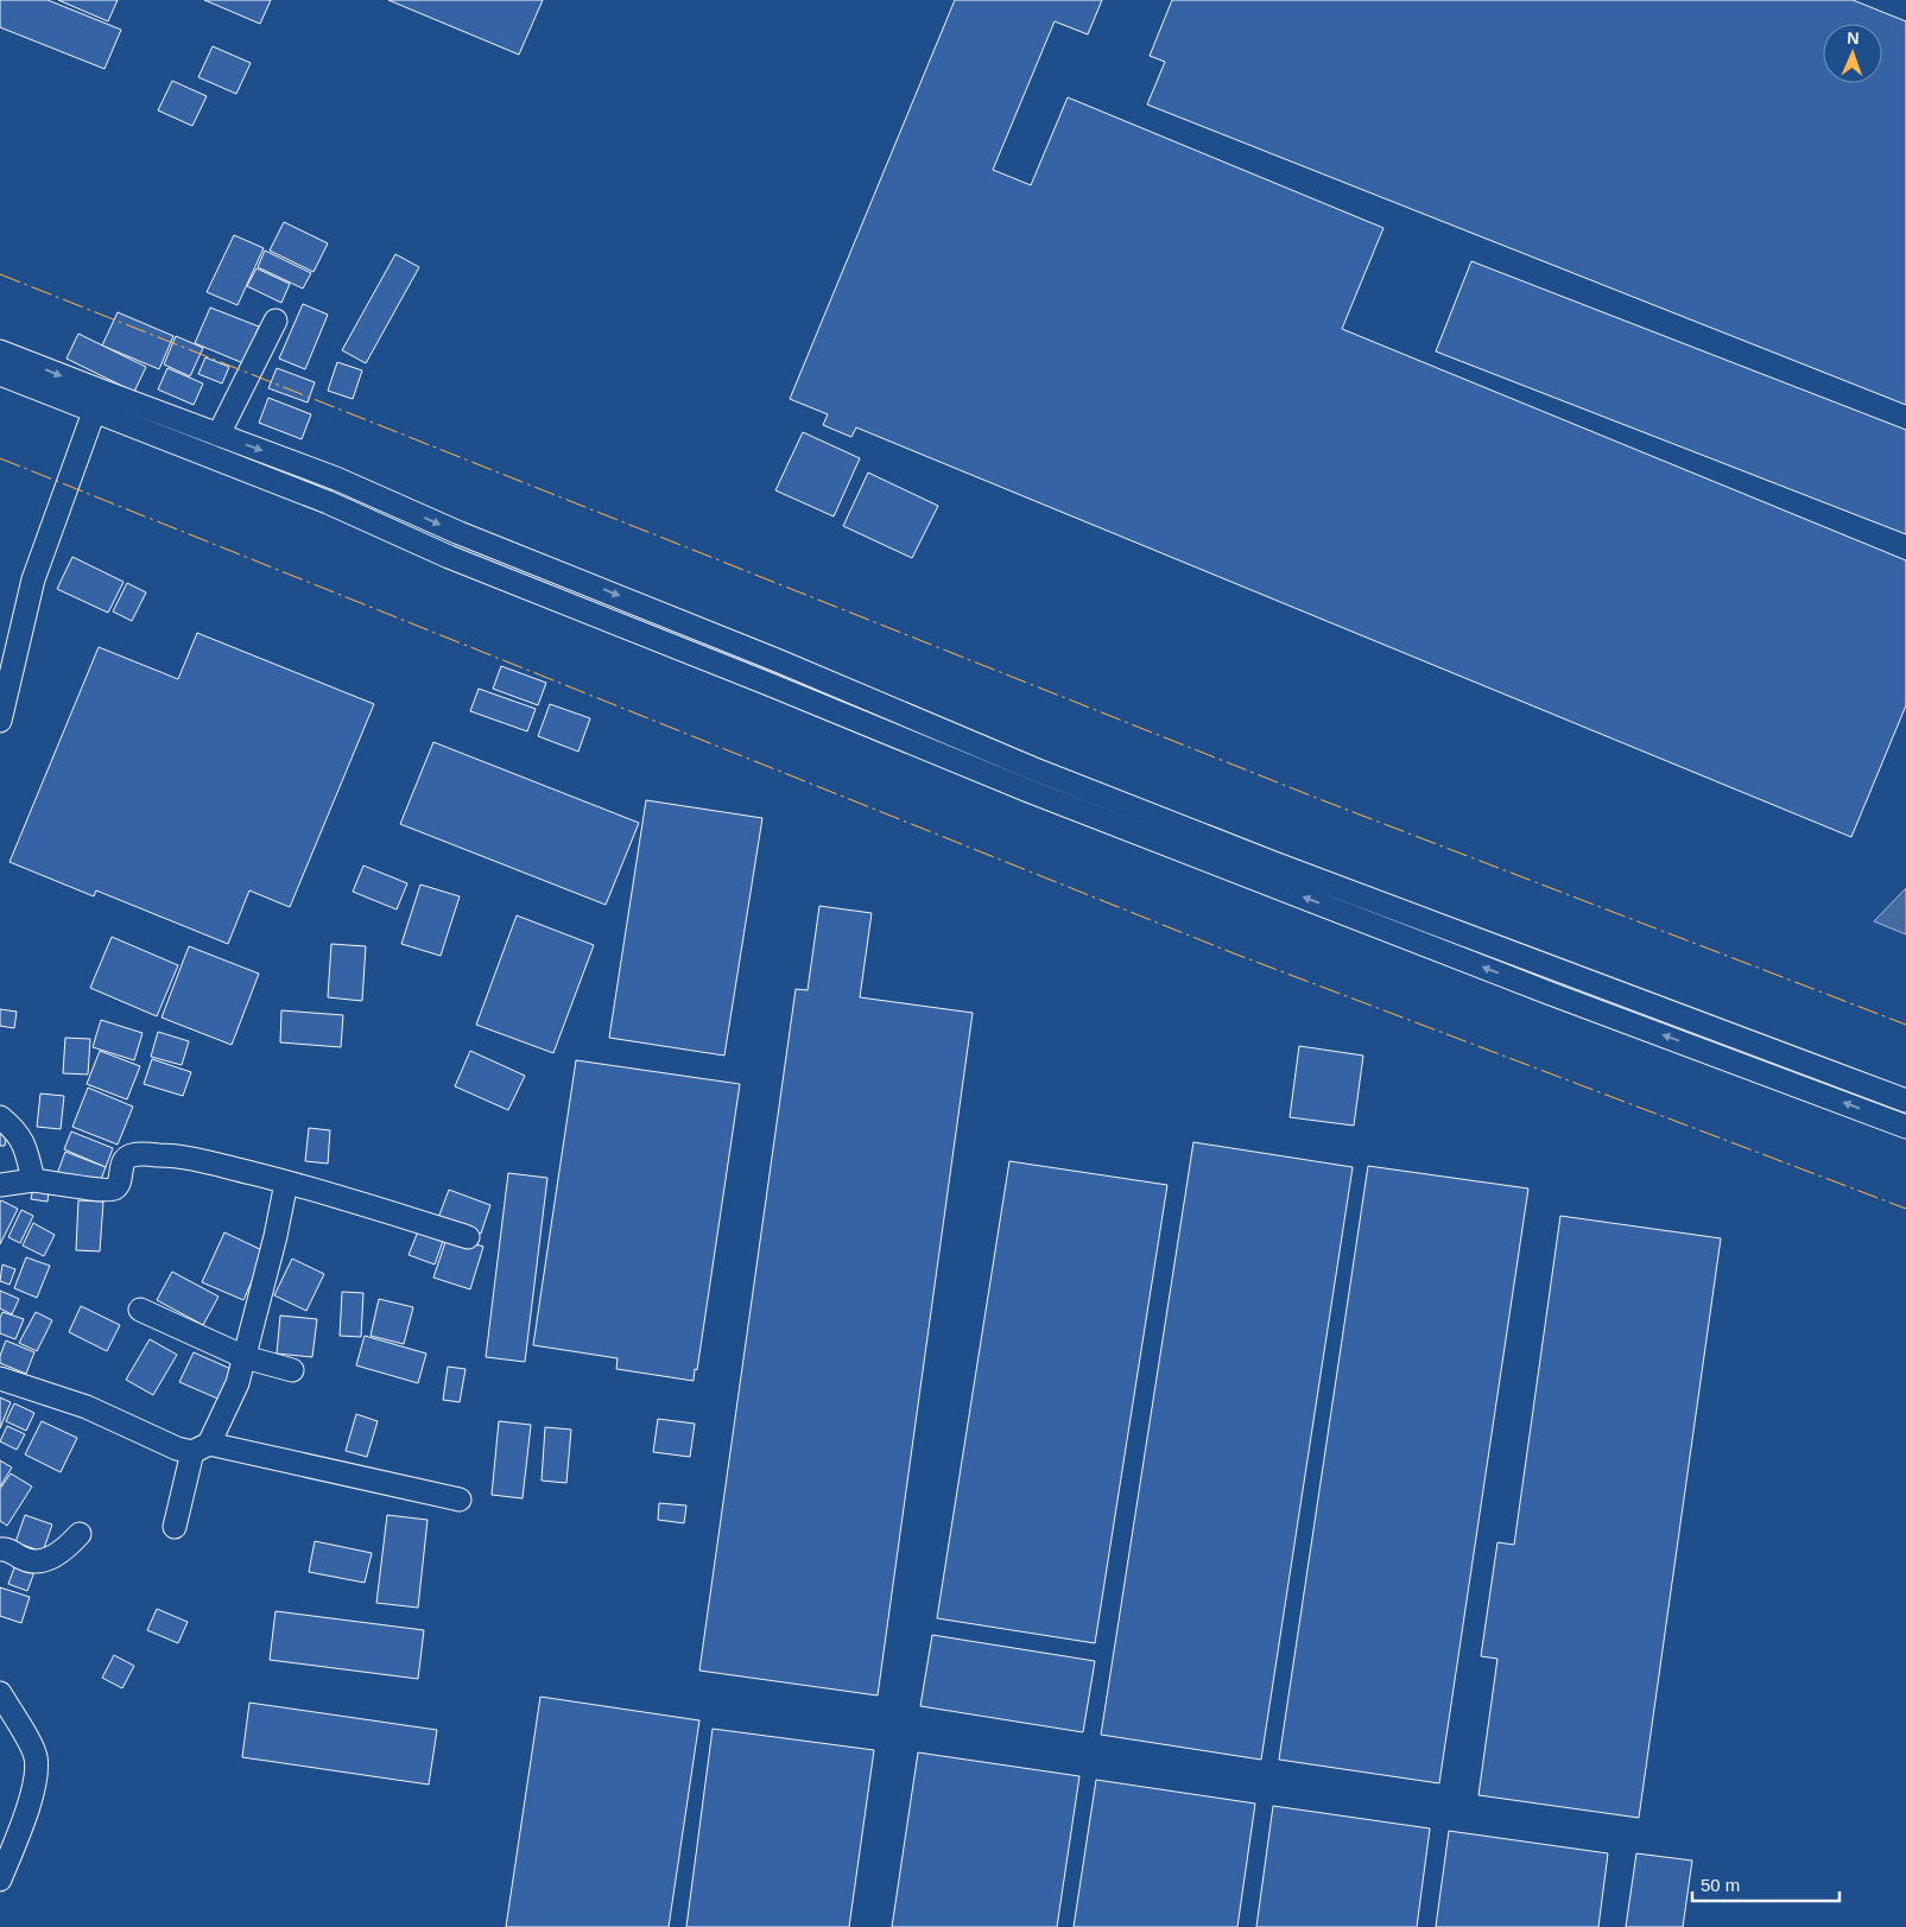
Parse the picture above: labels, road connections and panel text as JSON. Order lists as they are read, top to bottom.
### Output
{
  "scale_bar": "50 m",
  "north": "top"
}
